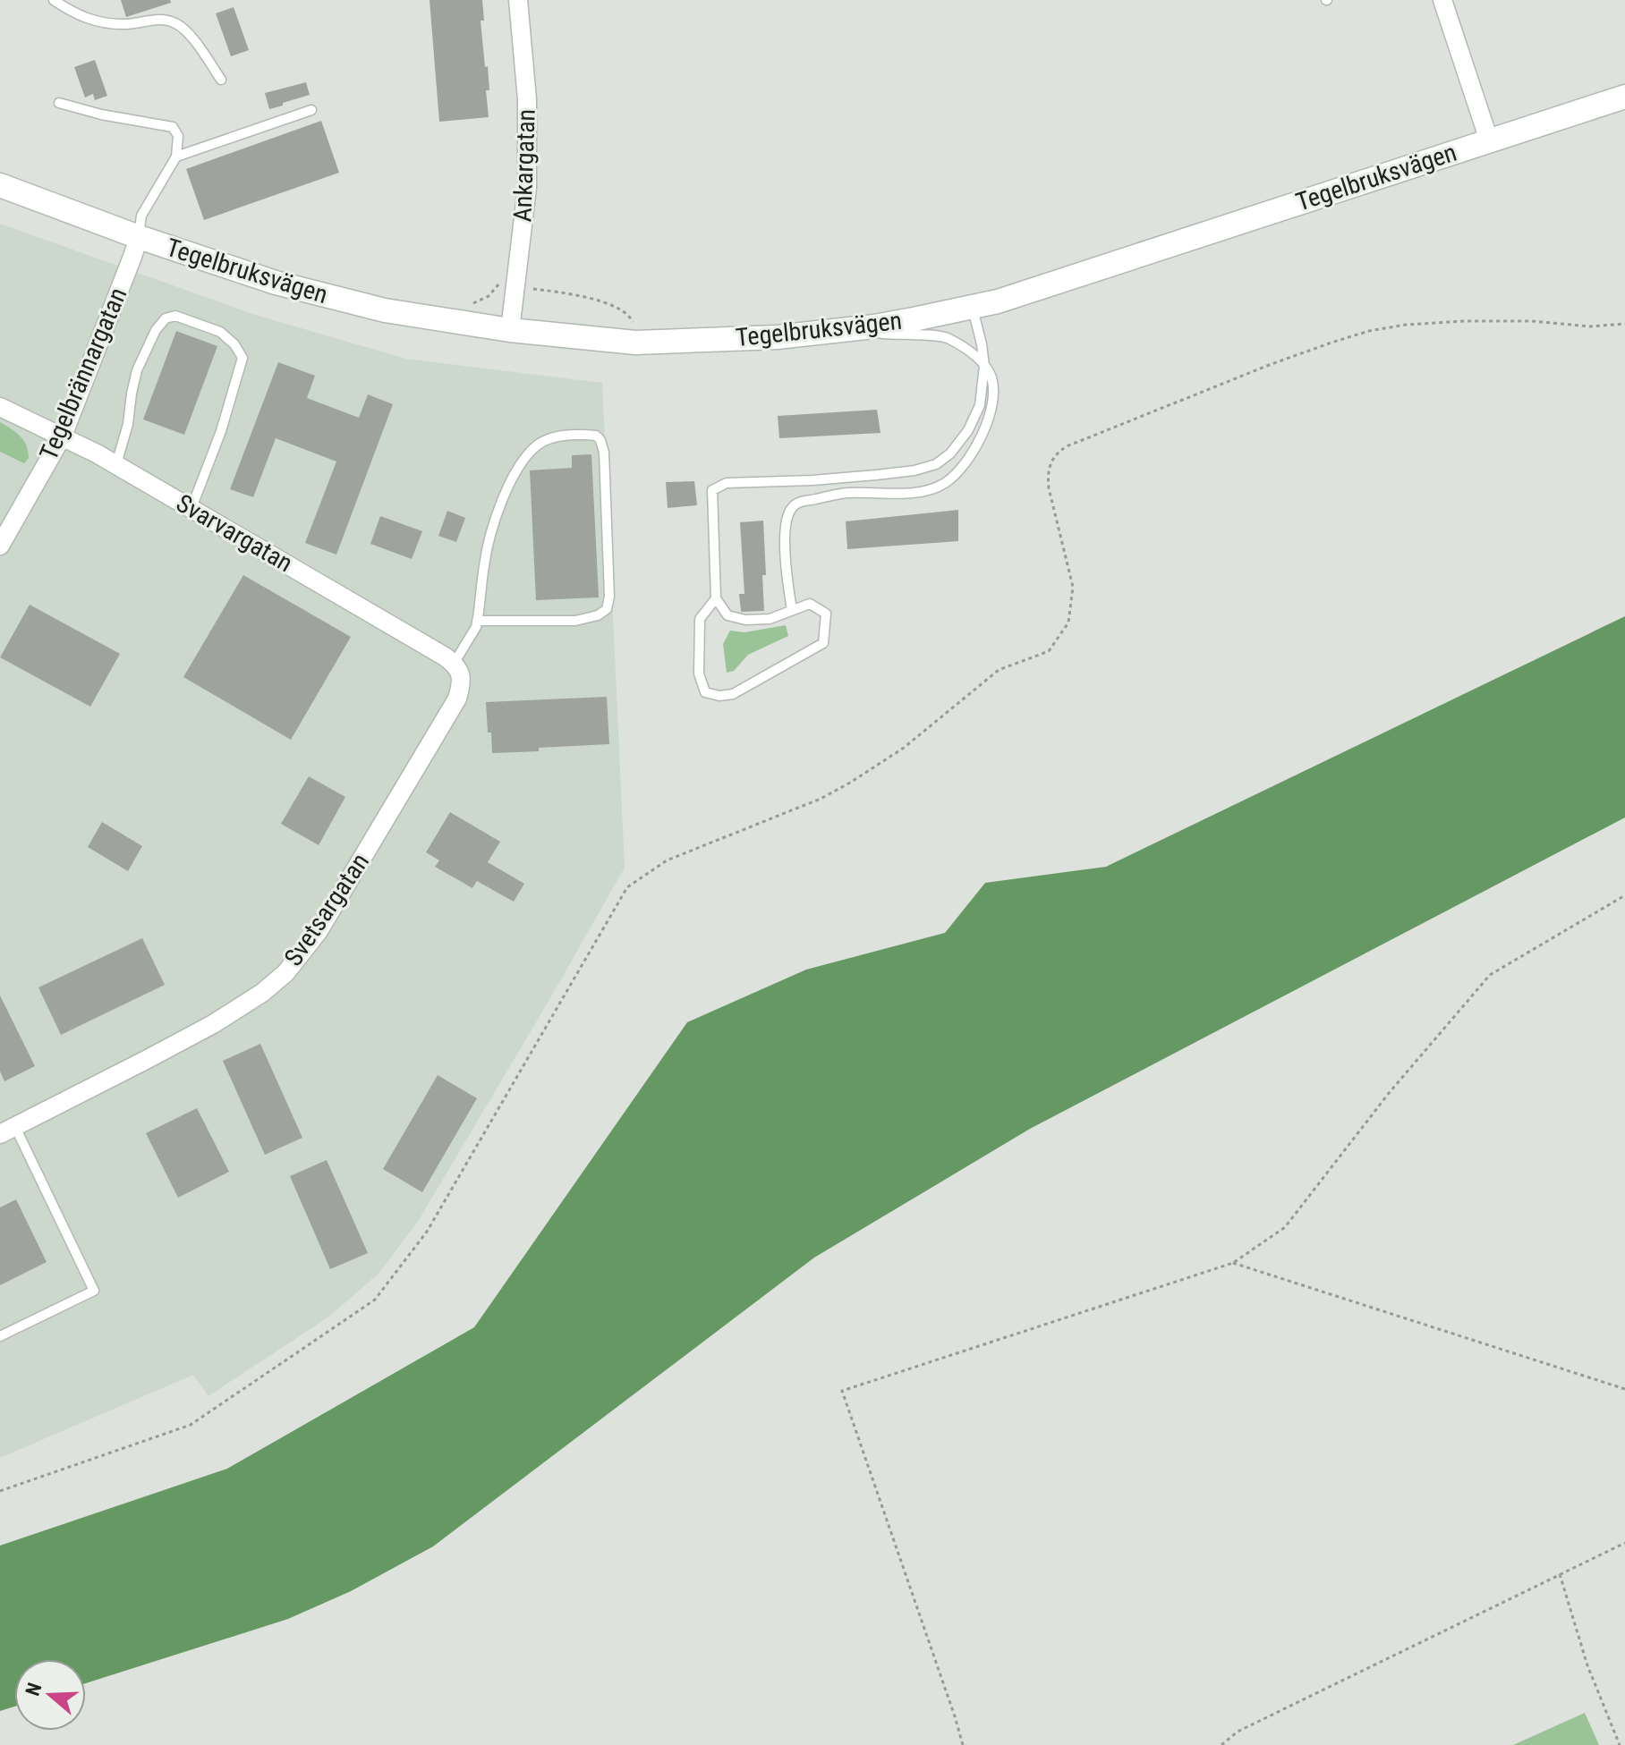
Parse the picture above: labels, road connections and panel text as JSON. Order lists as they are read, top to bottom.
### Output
{
  "streets": {
    "street": [
      "Ankargatan",
      "Tegelbruksvägen",
      "Tegelbrännargatan",
      "Svarvargatan",
      "Svetsargatan"
    ]
  },
  "crossings": [
    ["Ankargatan", "Tegelbruksvägen"],
    ["Tegelbruksvägen", "Tegelbrännargatan"],
    ["Tegelbrännargatan", "Svarvargatan"],
    ["Svarvargatan", "Svetsargatan"]
  ],
  "north": "left"
}
